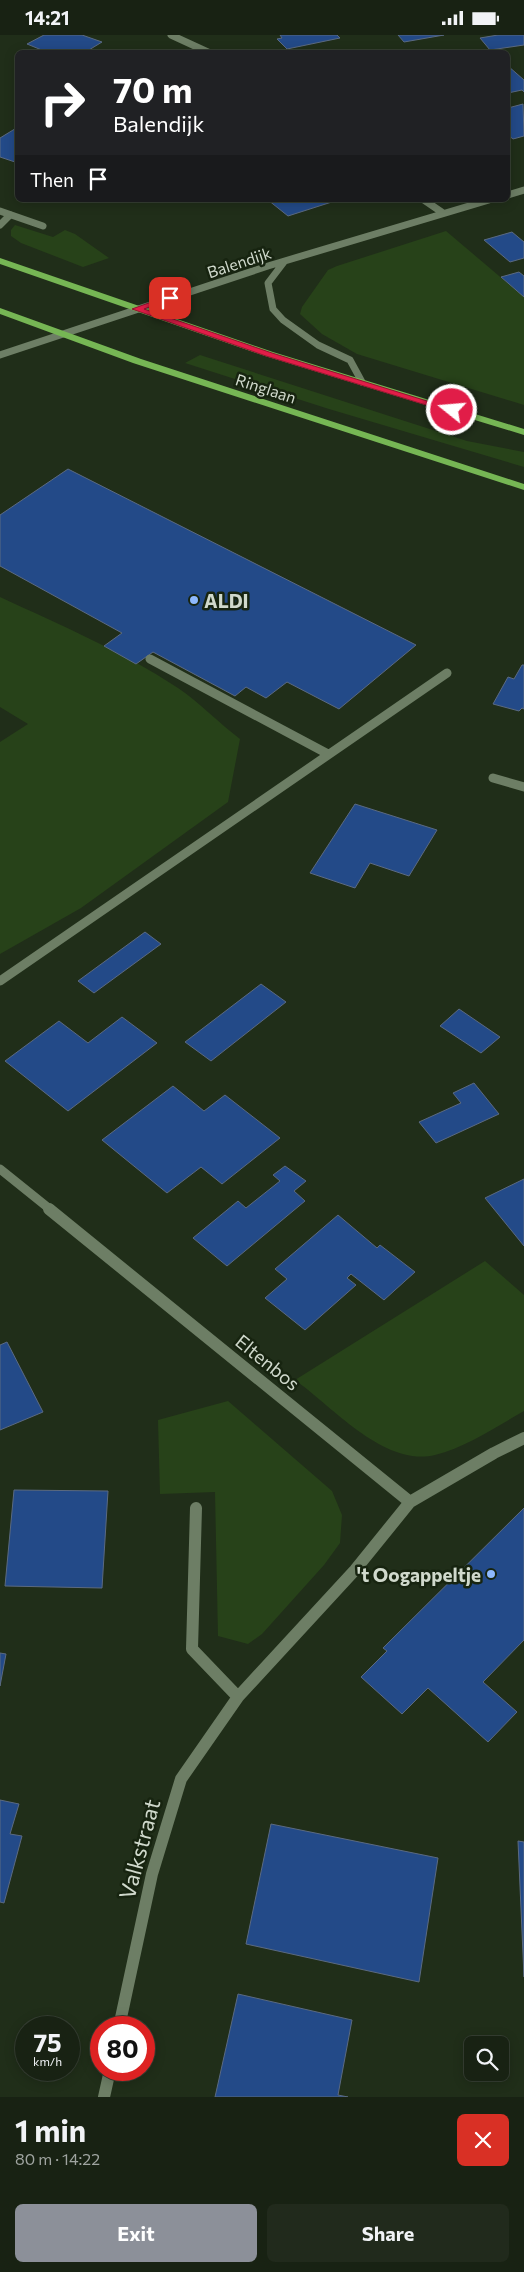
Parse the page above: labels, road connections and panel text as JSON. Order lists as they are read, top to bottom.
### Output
{
  "streets": {
    "highway": ["Ringlaan"],
    "street": ["Balendijk", "Eltenbos", "Valkstraat"]
  },
  "crossings": [
    ["Balendijk", "Ringlaan"],
    ["Eltenbos", "Valkstraat"]
  ],
  "places": ["ALDI", "'t Oogappeltje"],
  "page": {
    "status": "14:21",
    "turn": ["70 m", "Balendijk"],
    "then": "Then",
    "speed": "75 km/h",
    "limit": "80",
    "heading": ["1 min", "80 m · 14:22"],
    "buttons": ["Exit", "Share"]
  }
}
